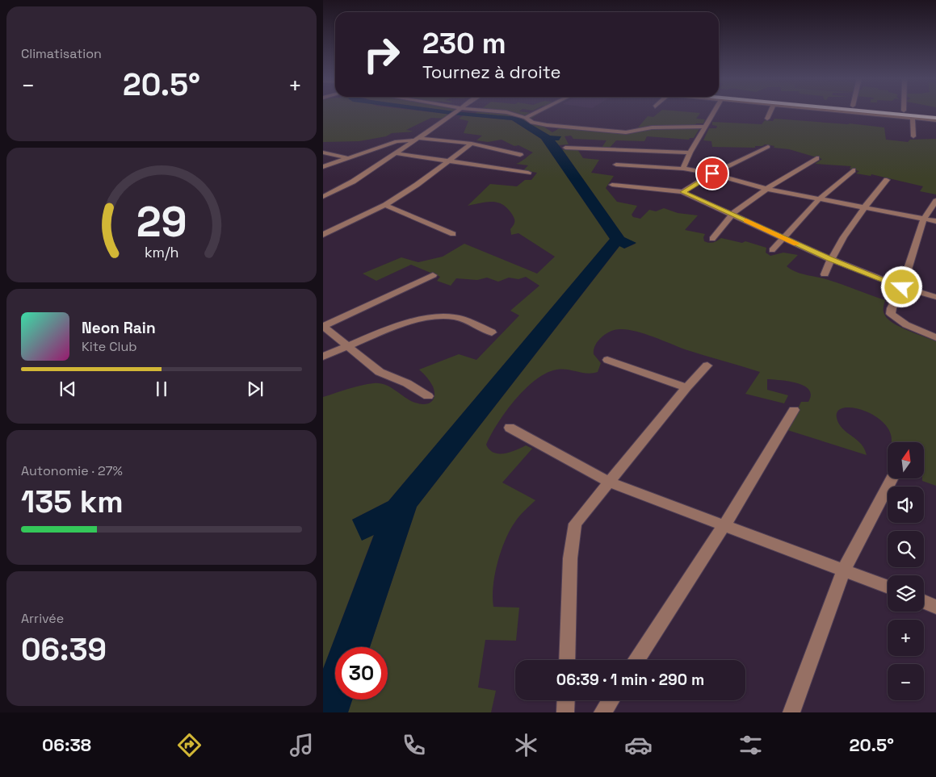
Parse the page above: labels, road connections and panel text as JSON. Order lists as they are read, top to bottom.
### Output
{
  "north": "top",
  "page": {
    "tile": [
      "Climatisation",
      ["Autonomie · 27%", "135 km"],
      ["Arrivée", "06:39"]
    ],
    "turn": ["230 m", "Tournez à droite"],
    "heat": ["−", "20.5°", "+"],
    "song": ["Neon Rain", "Kite Club"],
    "map_buttons": ["+", "−"],
    "limit": "30",
    "trip": "06:39 · 1 min · 290 m",
    "tabs": ["06:38", "20.5°"],
    "gauge": ["29", "km/h"]
  }
}
